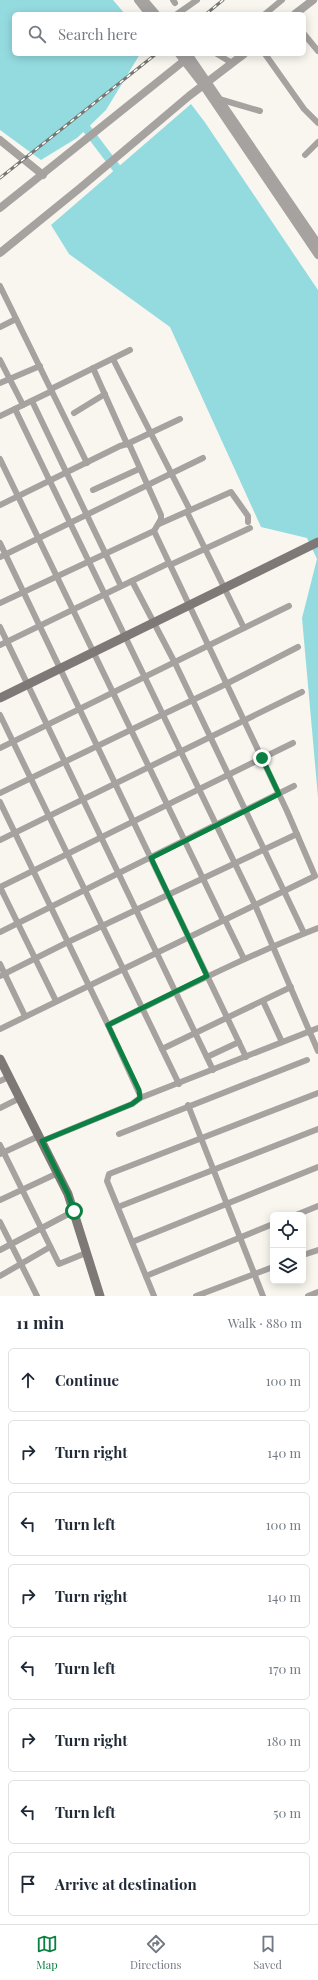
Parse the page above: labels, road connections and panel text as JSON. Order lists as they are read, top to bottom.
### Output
{
  "page": {
    "search": "Search here",
    "heading": ["11 min", "Walk · 880 m"],
    "list": [
      ["Continue", "100 m"],
      ["Turn right", "140 m"],
      ["Turn left", "100 m"],
      ["Turn right", "140 m"],
      ["Turn left", "170 m"],
      ["Turn right", "180 m"],
      ["Turn left", "50 m"],
      "Arrive at destination"
    ],
    "nav": ["Map", "Directions", "Saved"]
  }
}
